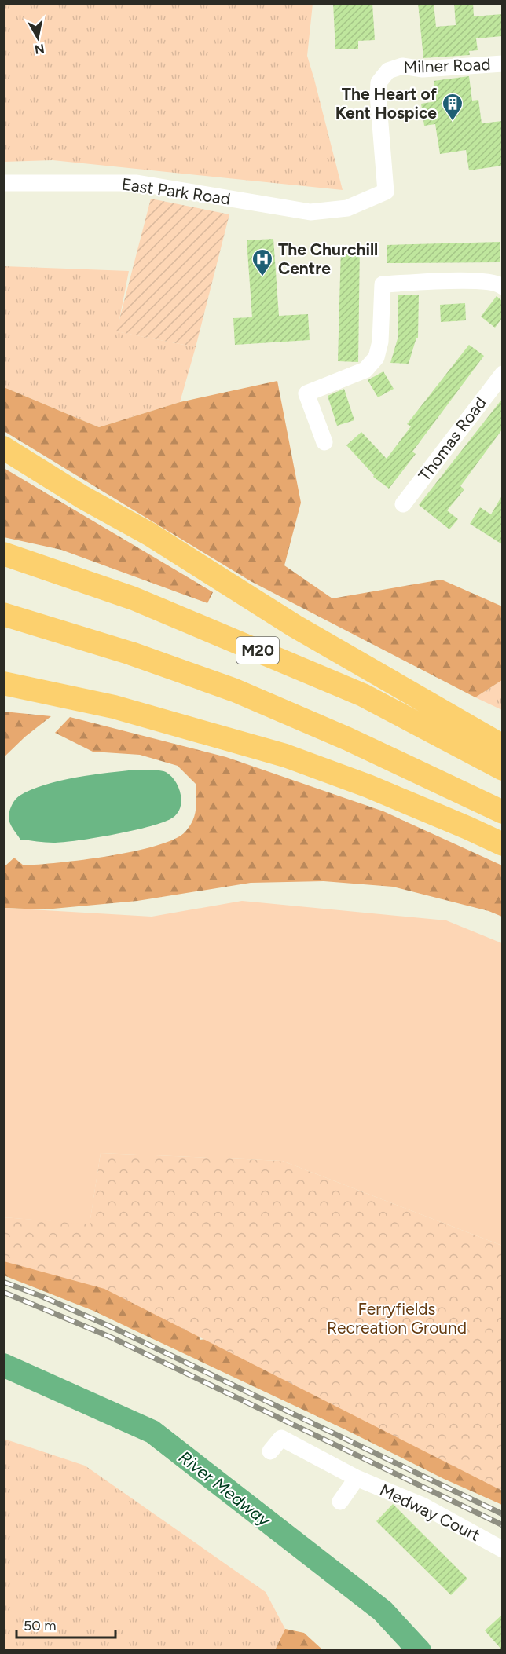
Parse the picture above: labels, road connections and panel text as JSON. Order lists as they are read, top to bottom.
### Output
{
  "streets": {
    "highway": ["M20"],
    "street": [
      "Milner Road",
      "East Park Road",
      "Thomas Road",
      "Medway Court"
    ]
  },
  "crossings": [
    ["Milner Road", "East Park Road"]
  ],
  "water": ["River Medway"],
  "parks": ["Ferryfields Recreation Ground"],
  "places": {
    "building": ["The Heart of Kent Hospice"],
    "hospital": ["The Churchill Centre"]
  },
  "scale_bar": "50 m",
  "north": "bottom"
}
